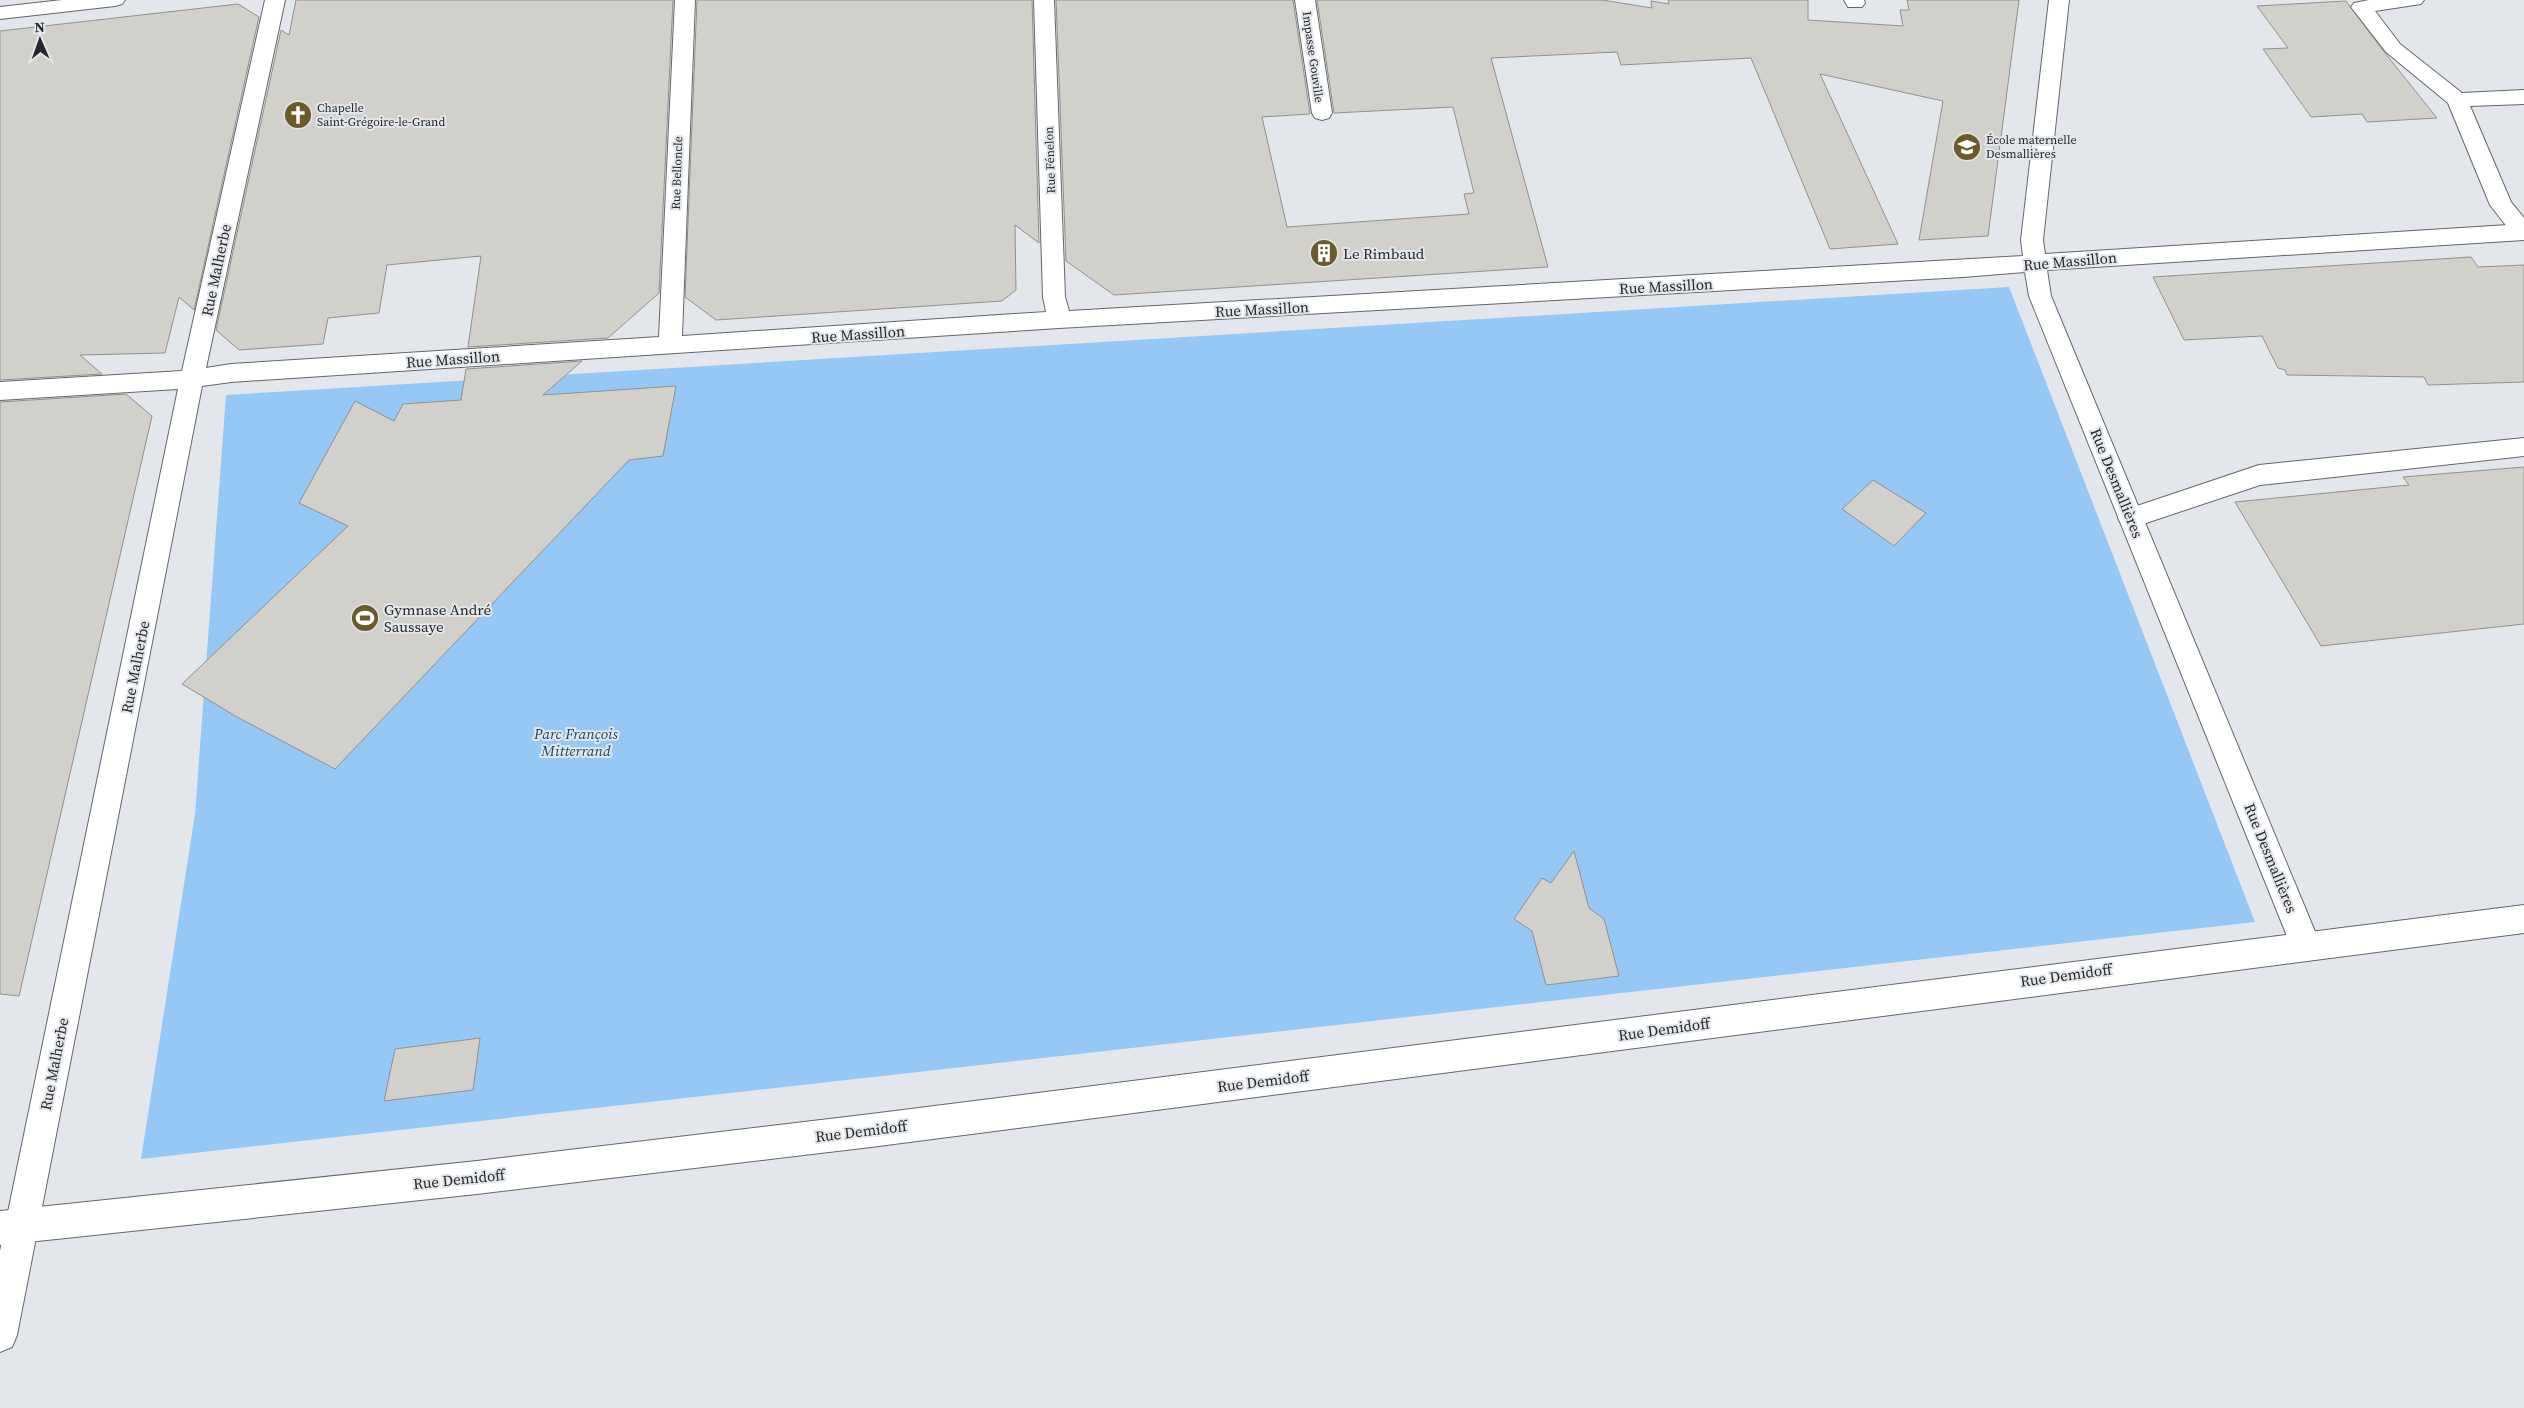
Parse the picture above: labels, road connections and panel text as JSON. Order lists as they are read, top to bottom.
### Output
{
  "streets": {
    "street": [
      "Impasse Gouville",
      "Rue Fénelon",
      "Rue Belloncle",
      "Rue Massillon",
      "Rue Malherbe",
      "Rue Desmallières",
      "Rue Demidoff"
    ]
  },
  "crossings": [
    ["Rue Fénelon", "Rue Massillon"],
    ["Rue Belloncle", "Rue Massillon"],
    ["Rue Massillon", "Rue Malherbe"],
    ["Rue Massillon", "Rue Desmallières"],
    ["Rue Malherbe", "Rue Demidoff"],
    ["Rue Desmallières", "Rue Demidoff"]
  ],
  "parks": ["Parc François Mitterrand"],
  "places": {
    "church": ["Chapelle Saint-Grégoire-le-Grand"],
    "school or university": ["École maternelle Desmallières"],
    "building": ["Le Rimbaud"],
    "sports": ["Gymnase André Saussaye"]
  },
  "north": "top"
}
